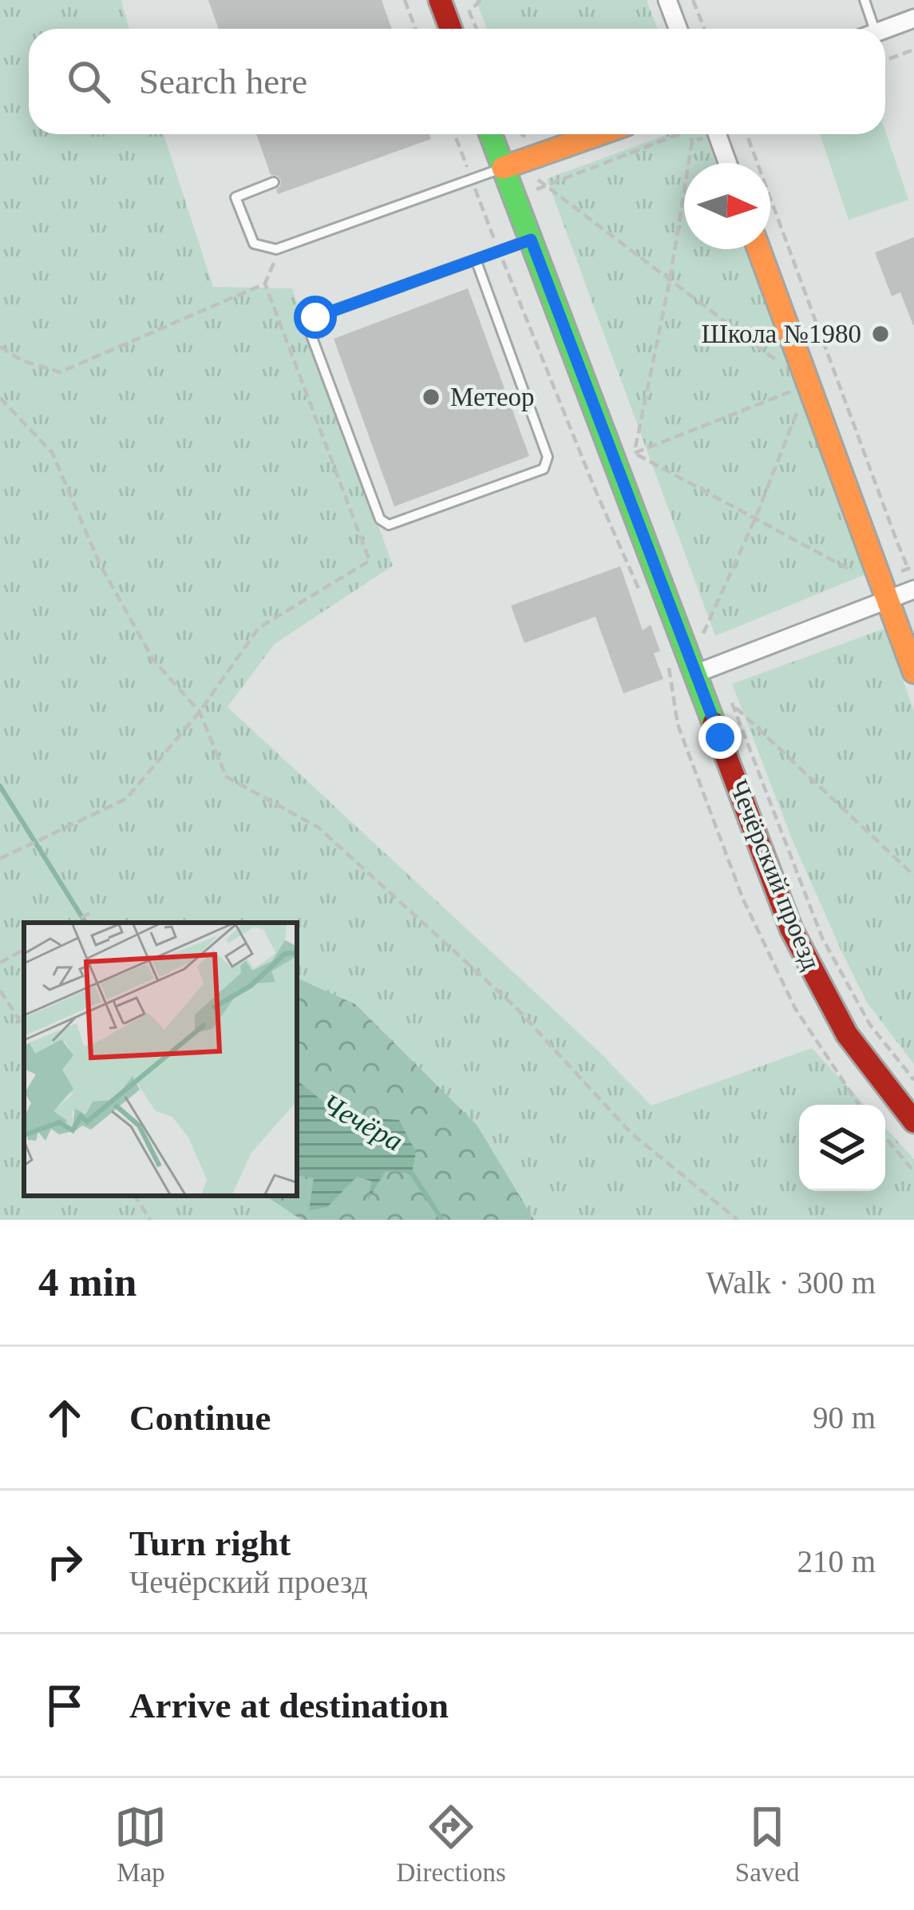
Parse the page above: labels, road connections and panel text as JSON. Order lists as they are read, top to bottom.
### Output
{
  "streets": {
    "main road": ["Чечёрский проезд"]
  },
  "water": ["Чечёра"],
  "places": ["Школа №1980", "Метеор"],
  "north": "right",
  "page": {
    "search": "Search here",
    "heading": ["4 min", "Walk · 300 m"],
    "list": [
      ["Continue", "90 m"],
      ["Turn right", "Чечёрский проезд", "210 m"],
      "Arrive at destination"
    ],
    "nav": ["Map", "Directions", "Saved"]
  }
}
